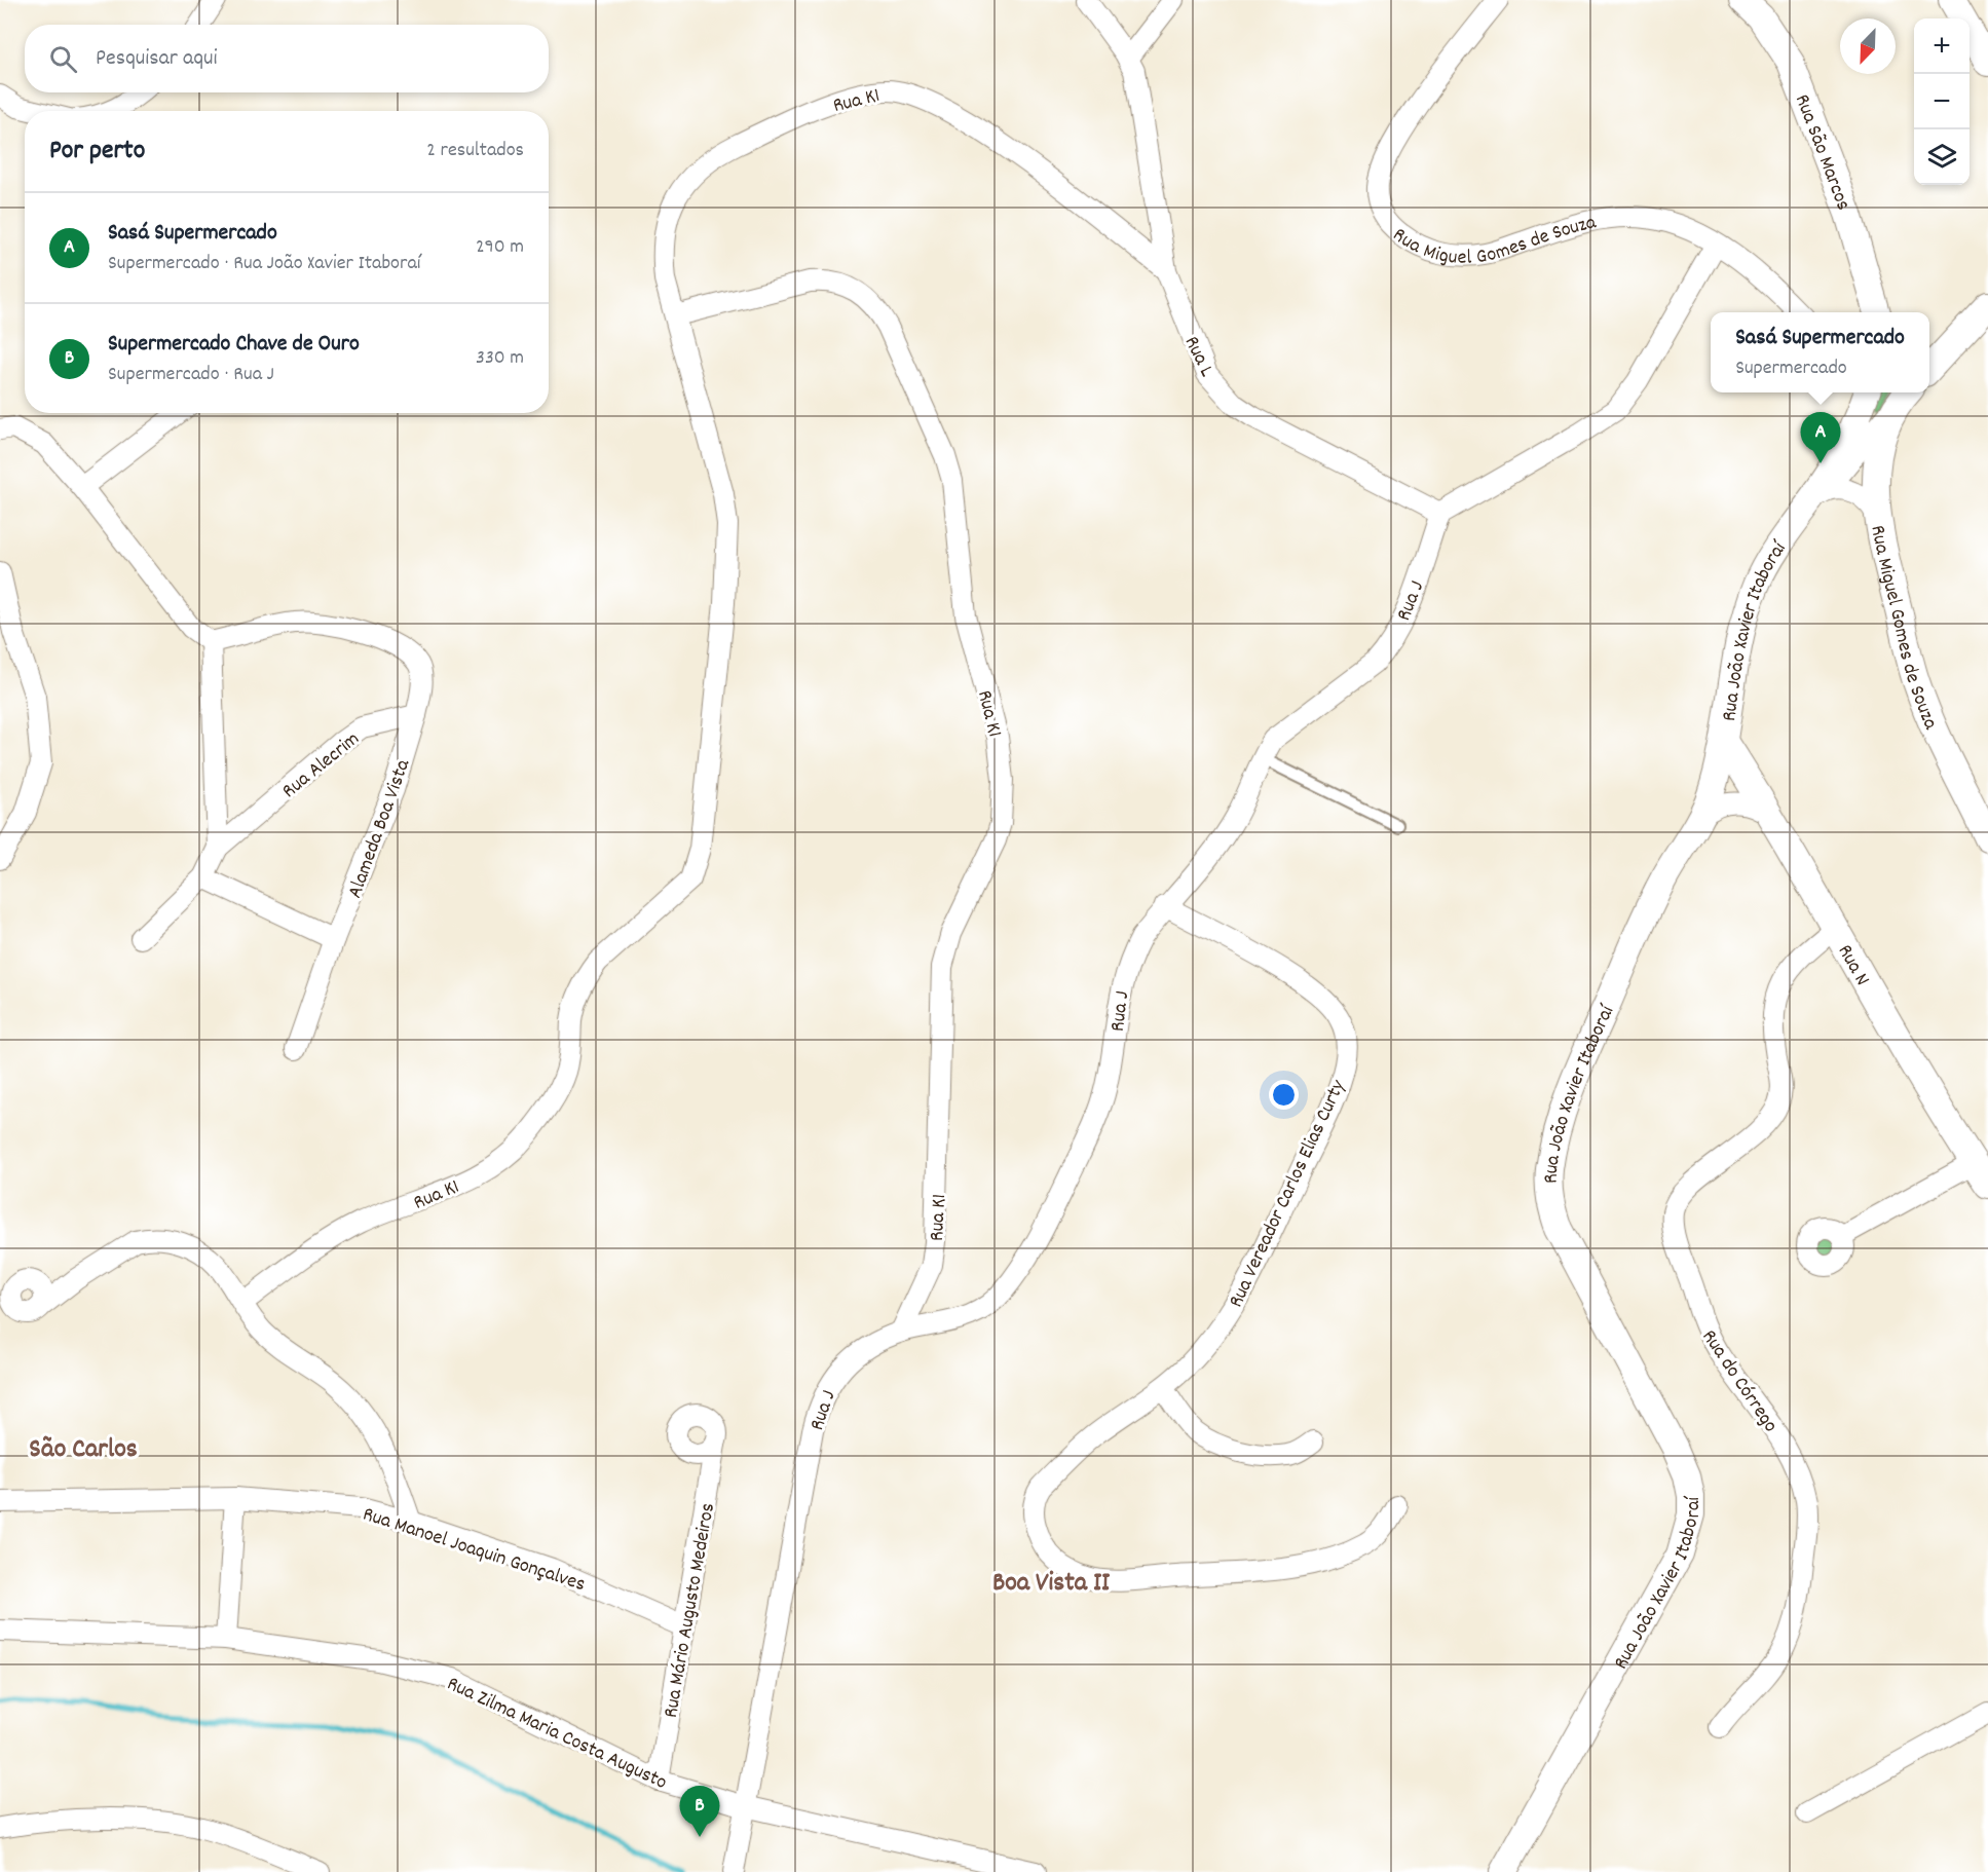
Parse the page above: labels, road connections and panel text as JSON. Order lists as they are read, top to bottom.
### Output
{
  "streets": {
    "street": [
      "Rua K1",
      "Rua São Marcos",
      "Rua Miguel Gomes de Souza",
      "Rua L",
      "Rua J",
      "Rua João Xavier Itaboraí",
      "Rua Alecrim",
      "Alameda Boa Vista",
      "Rua N",
      "Rua Vereador Carlos Elias Curty",
      "Rua do Córrego",
      "Rua Manoel Joaquin Gonçalves",
      "Rua Mário Augusto Medeiros",
      "Rua Zilma Maria Costa Augusto"
    ]
  },
  "crossings": [
    ["Rua K1", "Rua L"],
    ["Rua K1", "Rua J"],
    ["Rua L", "Rua J"],
    ["Rua J", "Rua Vereador Carlos Elias Curty"],
    ["Rua J", "Rua Zilma Maria Costa Augusto"],
    ["Rua João Xavier Itaboraí", "Rua N"],
    ["Rua Alecrim", "Alameda Boa Vista"],
    ["Rua N", "Rua do Córrego"],
    ["Rua Manoel Joaquin Gonçalves", "Rua Mário Augusto Medeiros"],
    ["Rua Mário Augusto Medeiros", "Rua Zilma Maria Costa Augusto"]
  ],
  "districts": ["São Carlos", "Boa Vista II"],
  "north": "bottom left",
  "page": {
    "map_buttons": ["+", "−"],
    "search": "Pesquisar aqui",
    "heading": ["Por perto", "2 resultados"],
    "list": [
      {
        "mark": "A",
        "name": "Sasá Supermercado",
        "note": "Supermercado · Rua João Xavier Itaboraí",
        "value": "290 m"
      },
      {
        "mark": "B",
        "name": "Supermercado Chave de Ouro",
        "note": "Supermercado · Rua J",
        "value": "330 m"
      }
    ],
    "popup": ["Sasá Supermercado", "Supermercado"],
    "pins": ["A", "B"]
  }
}
